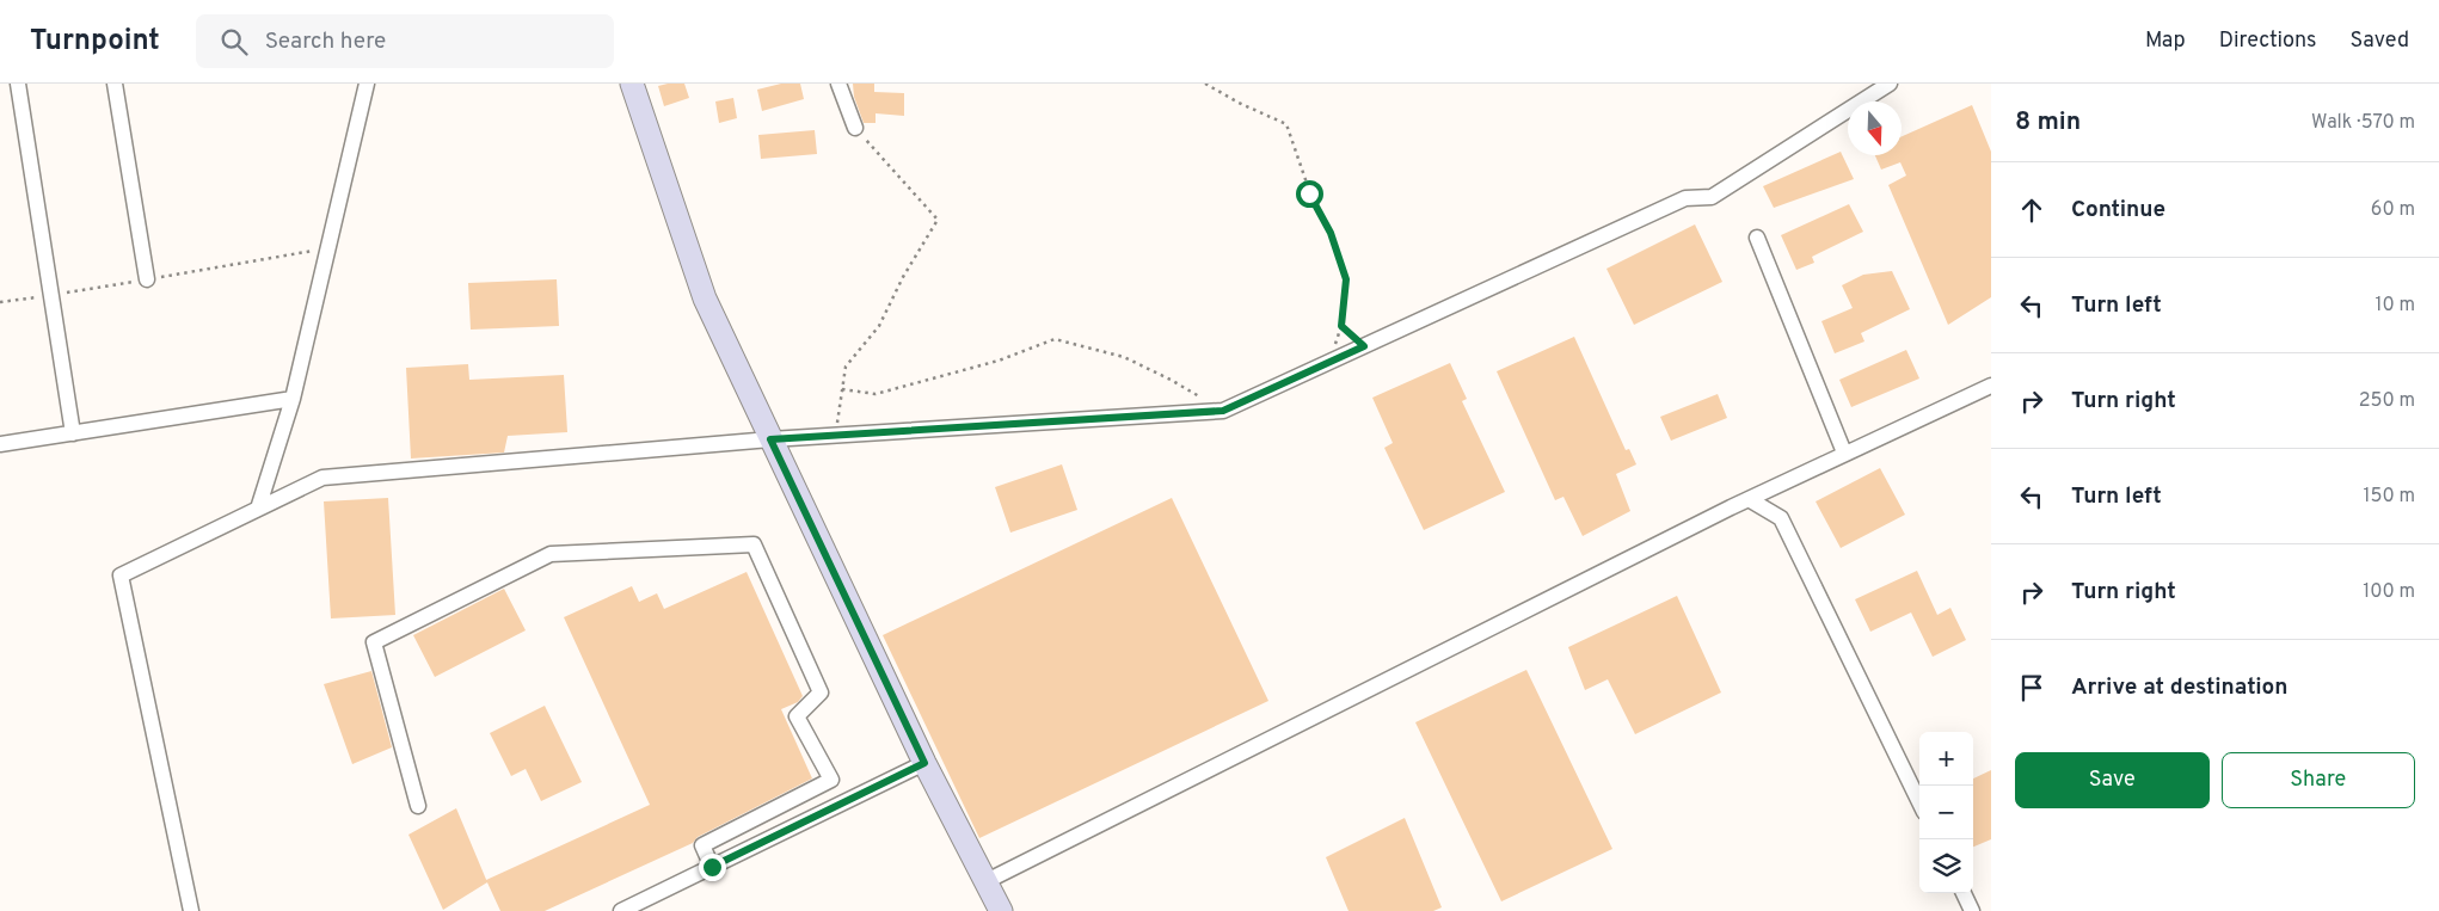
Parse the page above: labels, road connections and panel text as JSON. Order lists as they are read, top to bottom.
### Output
{
  "north": "bottom",
  "page": {
    "header": "Turnpoint",
    "search": "Search here",
    "nav": ["Map", "Directions", "Saved"],
    "heading": ["8 min", "Walk · 570 m"],
    "list": [
      ["Continue", "60 m"],
      ["Turn left", "10 m"],
      ["Turn right", "250 m"],
      ["Turn left", "150 m"],
      ["Turn right", "100 m"],
      "Arrive at destination"
    ],
    "map_buttons": ["+", "−"],
    "buttons": ["Save", "Share"]
  }
}
